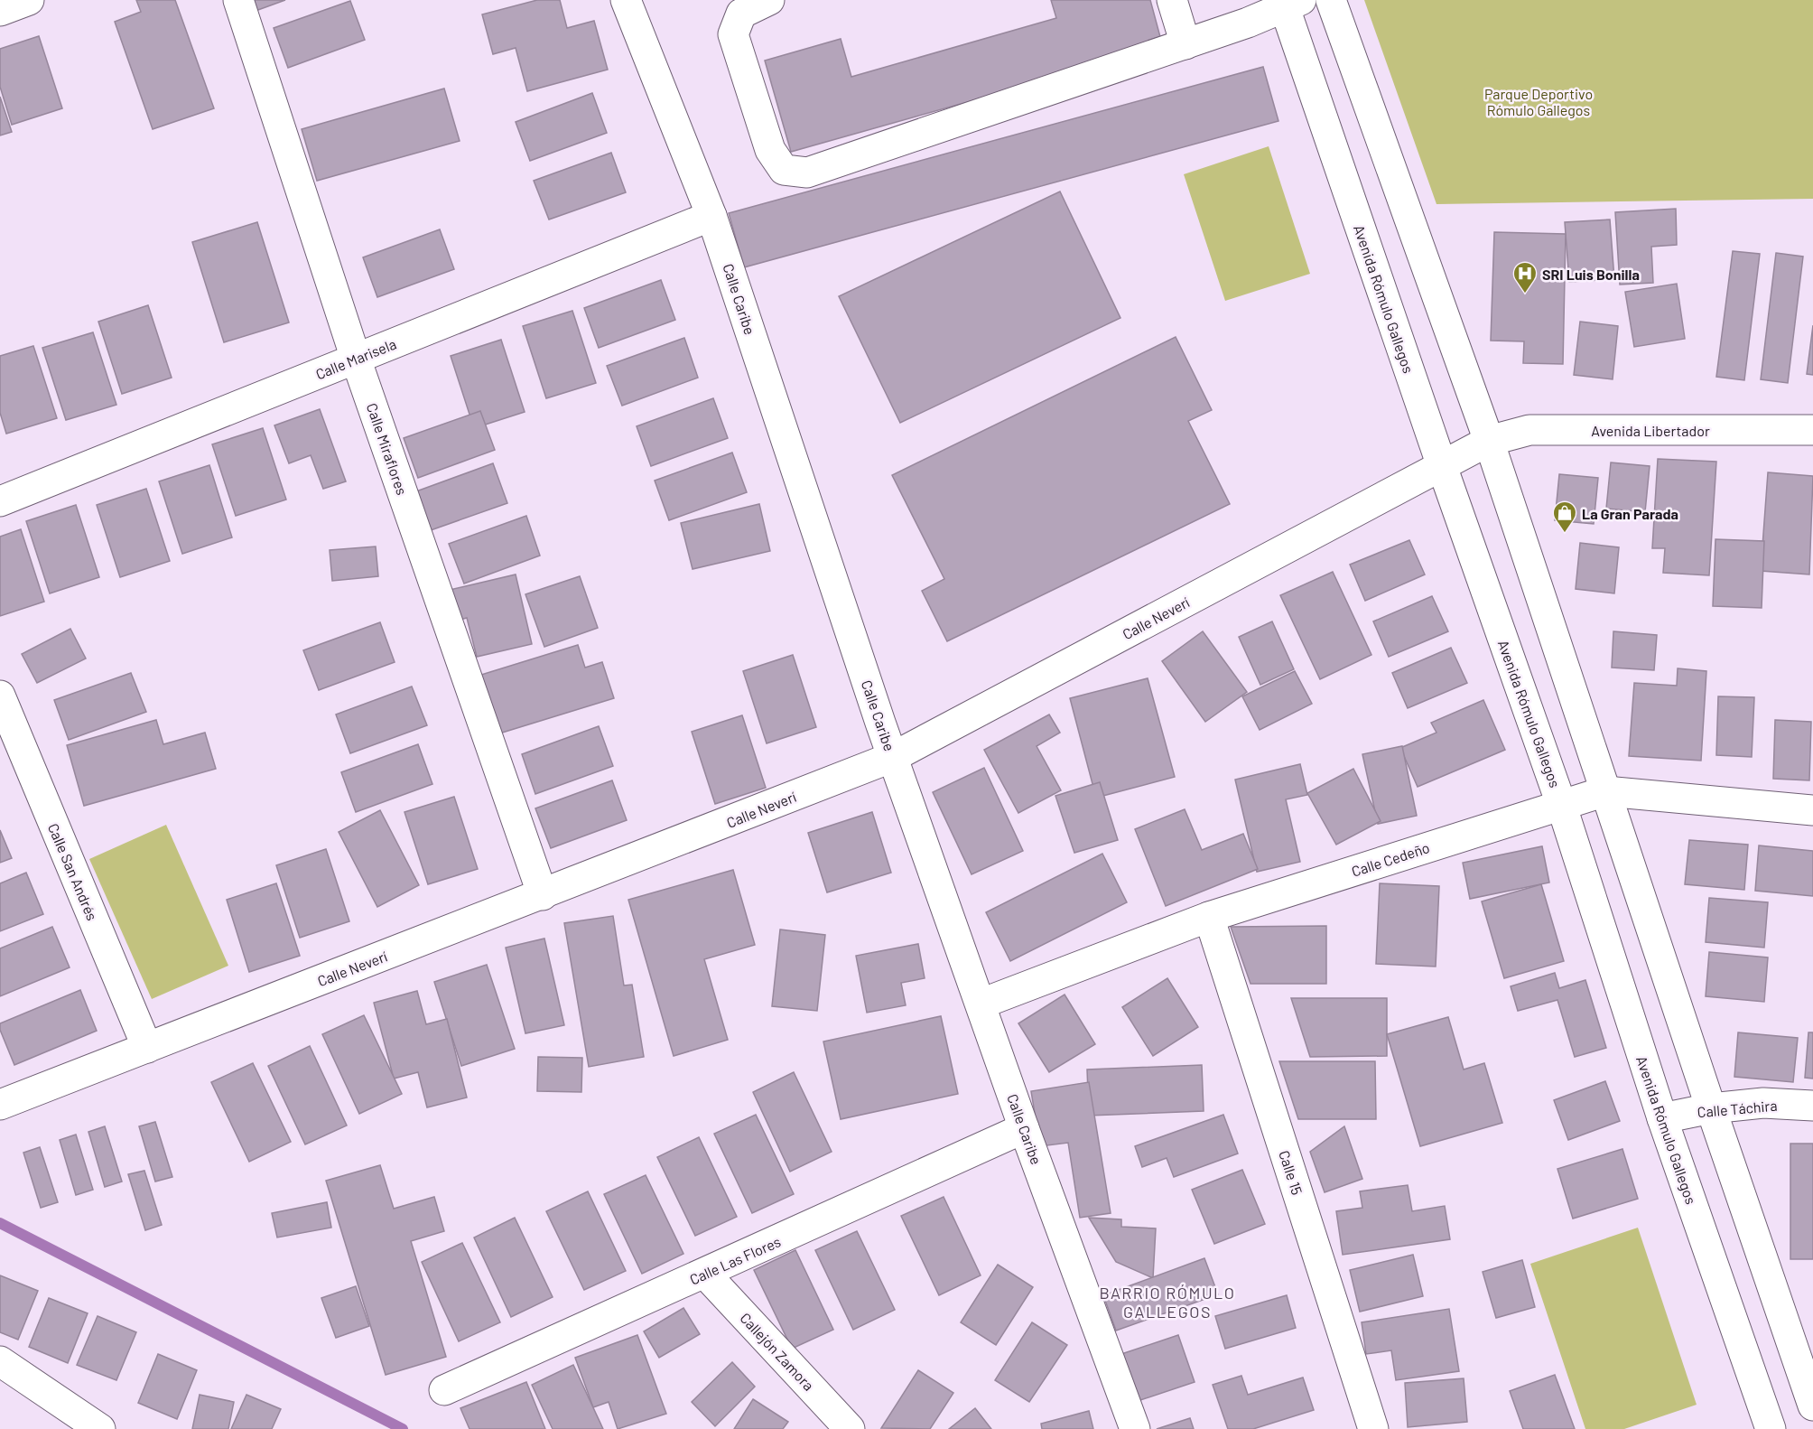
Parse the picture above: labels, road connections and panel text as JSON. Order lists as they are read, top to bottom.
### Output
{
  "streets": {
    "street": [
      "Calle Caribe",
      "Avenida Rómulo Gallegos",
      "Calle Marisela",
      "Avenida Libertador",
      "Calle Miraflores",
      "Calle Neverí",
      "Calle Cedeño",
      "Calle San Andrés",
      "Calle Táchira",
      "Calle 15",
      "Calle Las Flores",
      "Callejón Zamora"
    ]
  },
  "crossings": [
    ["Calle Caribe", "Calle Marisela"],
    ["Calle Caribe", "Calle Neverí"],
    ["Calle Caribe", "Calle Cedeño"],
    ["Calle Caribe", "Calle Las Flores"],
    ["Avenida Rómulo Gallegos", "Calle Neverí"],
    ["Avenida Rómulo Gallegos", "Calle Cedeño"],
    ["Avenida Rómulo Gallegos", "Calle Táchira"],
    ["Calle Marisela", "Calle Miraflores"],
    ["Avenida Libertador", "Calle Neverí"],
    ["Calle Miraflores", "Calle Neverí"],
    ["Calle Neverí", "Calle San Andrés"],
    ["Calle Cedeño", "Calle 15"],
    ["Calle Las Flores", "Callejón Zamora"]
  ],
  "districts": ["BARRIO RÓMULO GALLEGOS"],
  "parks": ["Parque Deportivo Rómulo Gallegos"],
  "places": {
    "hospital": ["SRI Luis Bonilla"],
    "shop": ["La Gran Parada"]
  }
}
